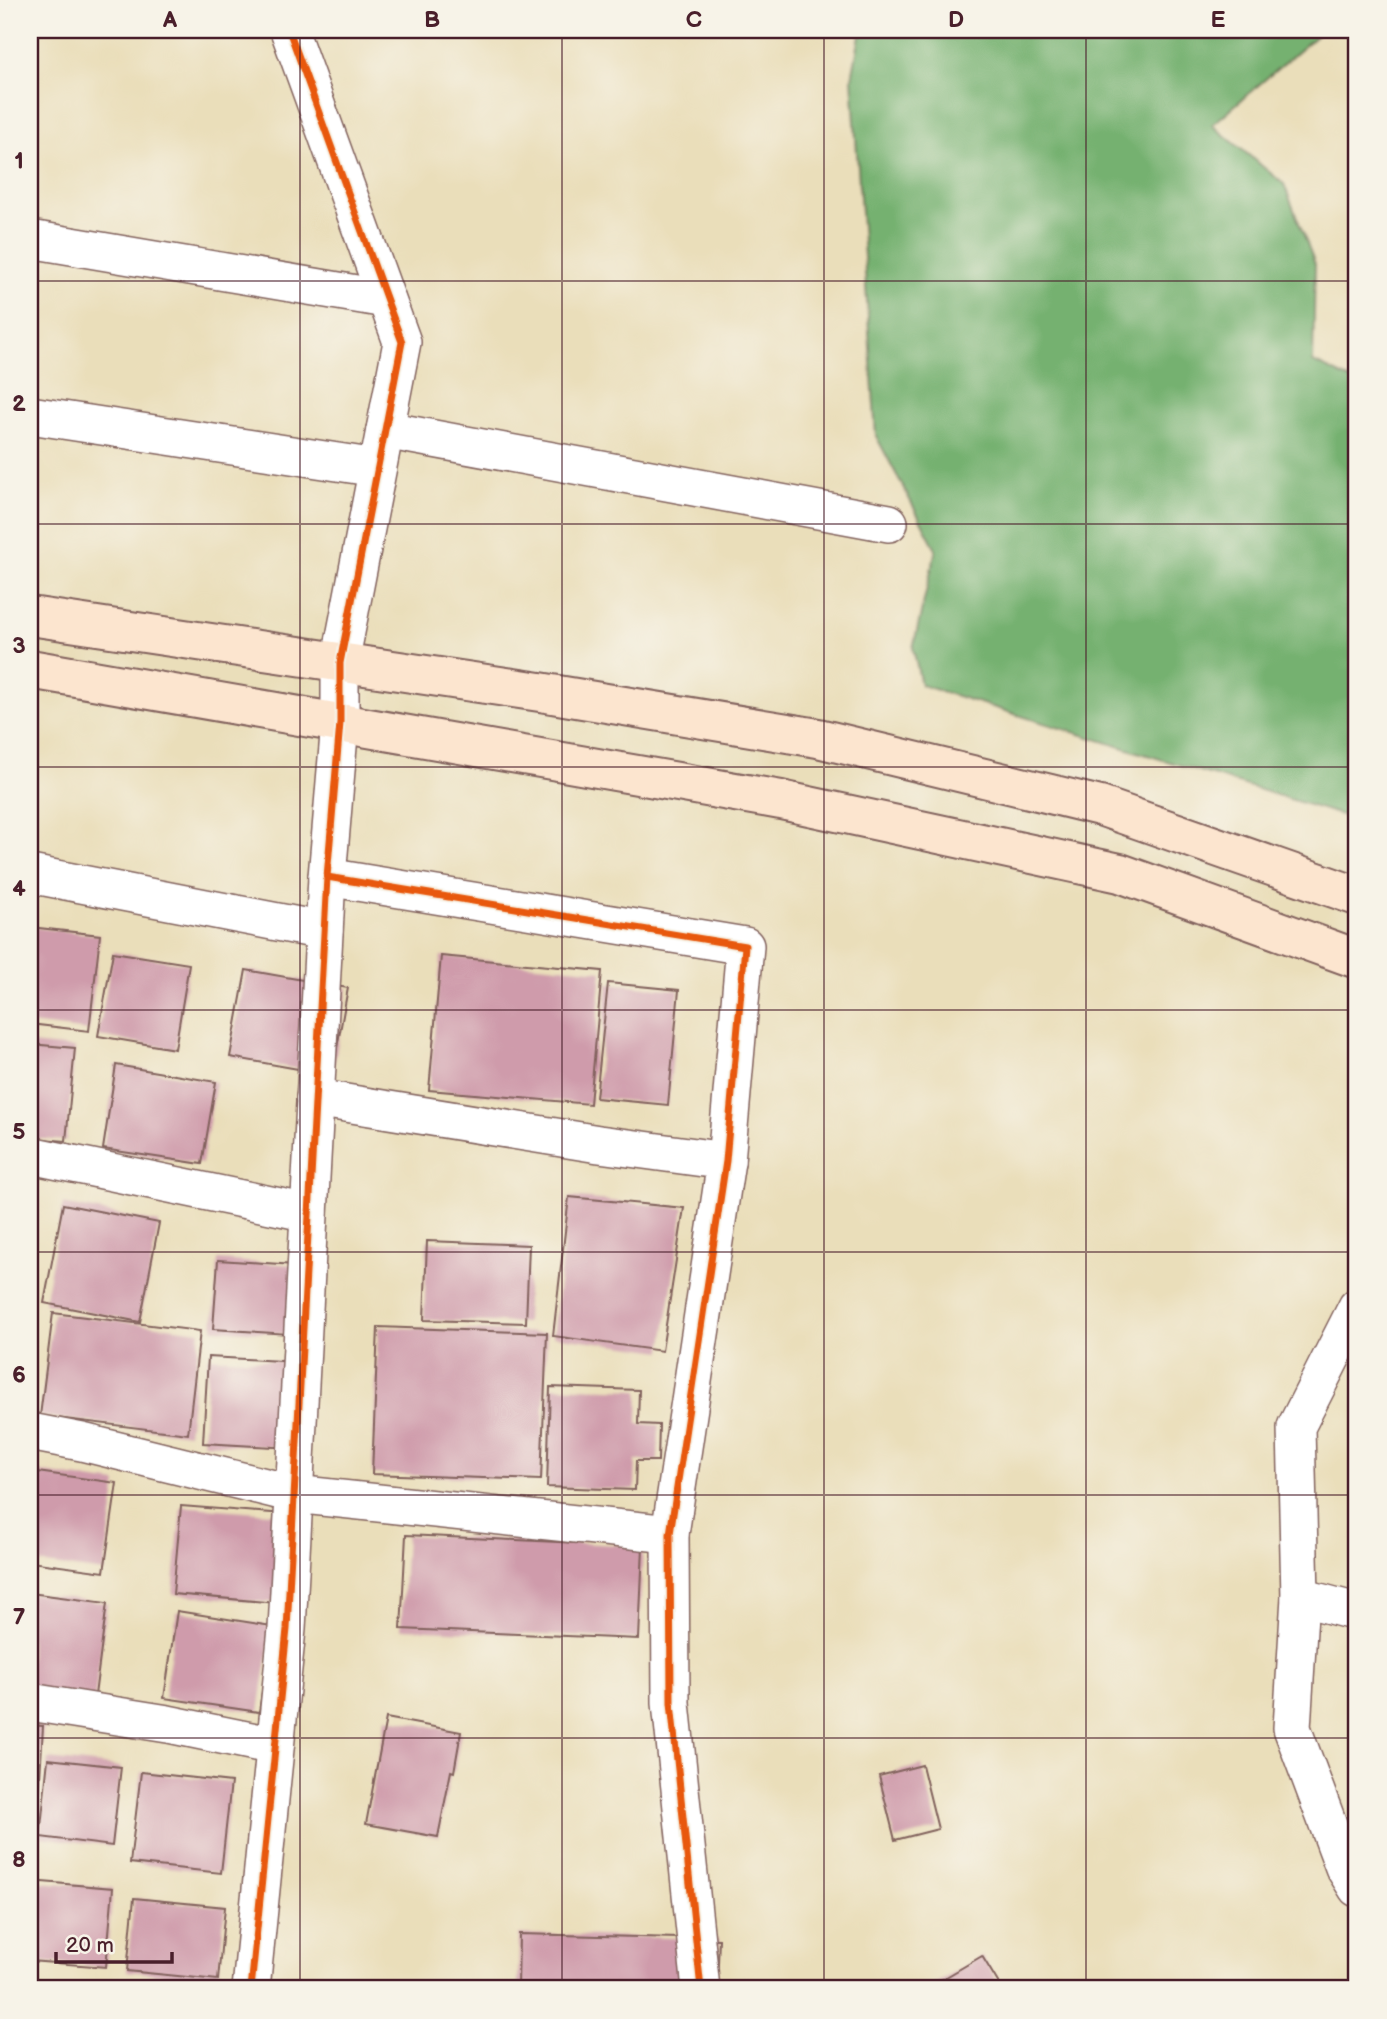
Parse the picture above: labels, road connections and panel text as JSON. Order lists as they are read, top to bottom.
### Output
{
  "scale_bar": "20 m",
  "grid": {
    "columns": [
      "A",
      "B",
      "C",
      "D",
      "E"
    ],
    "rows": [
      "1",
      "2",
      "3",
      "4",
      "5",
      "6",
      "7",
      "8"
    ]
  }
}
